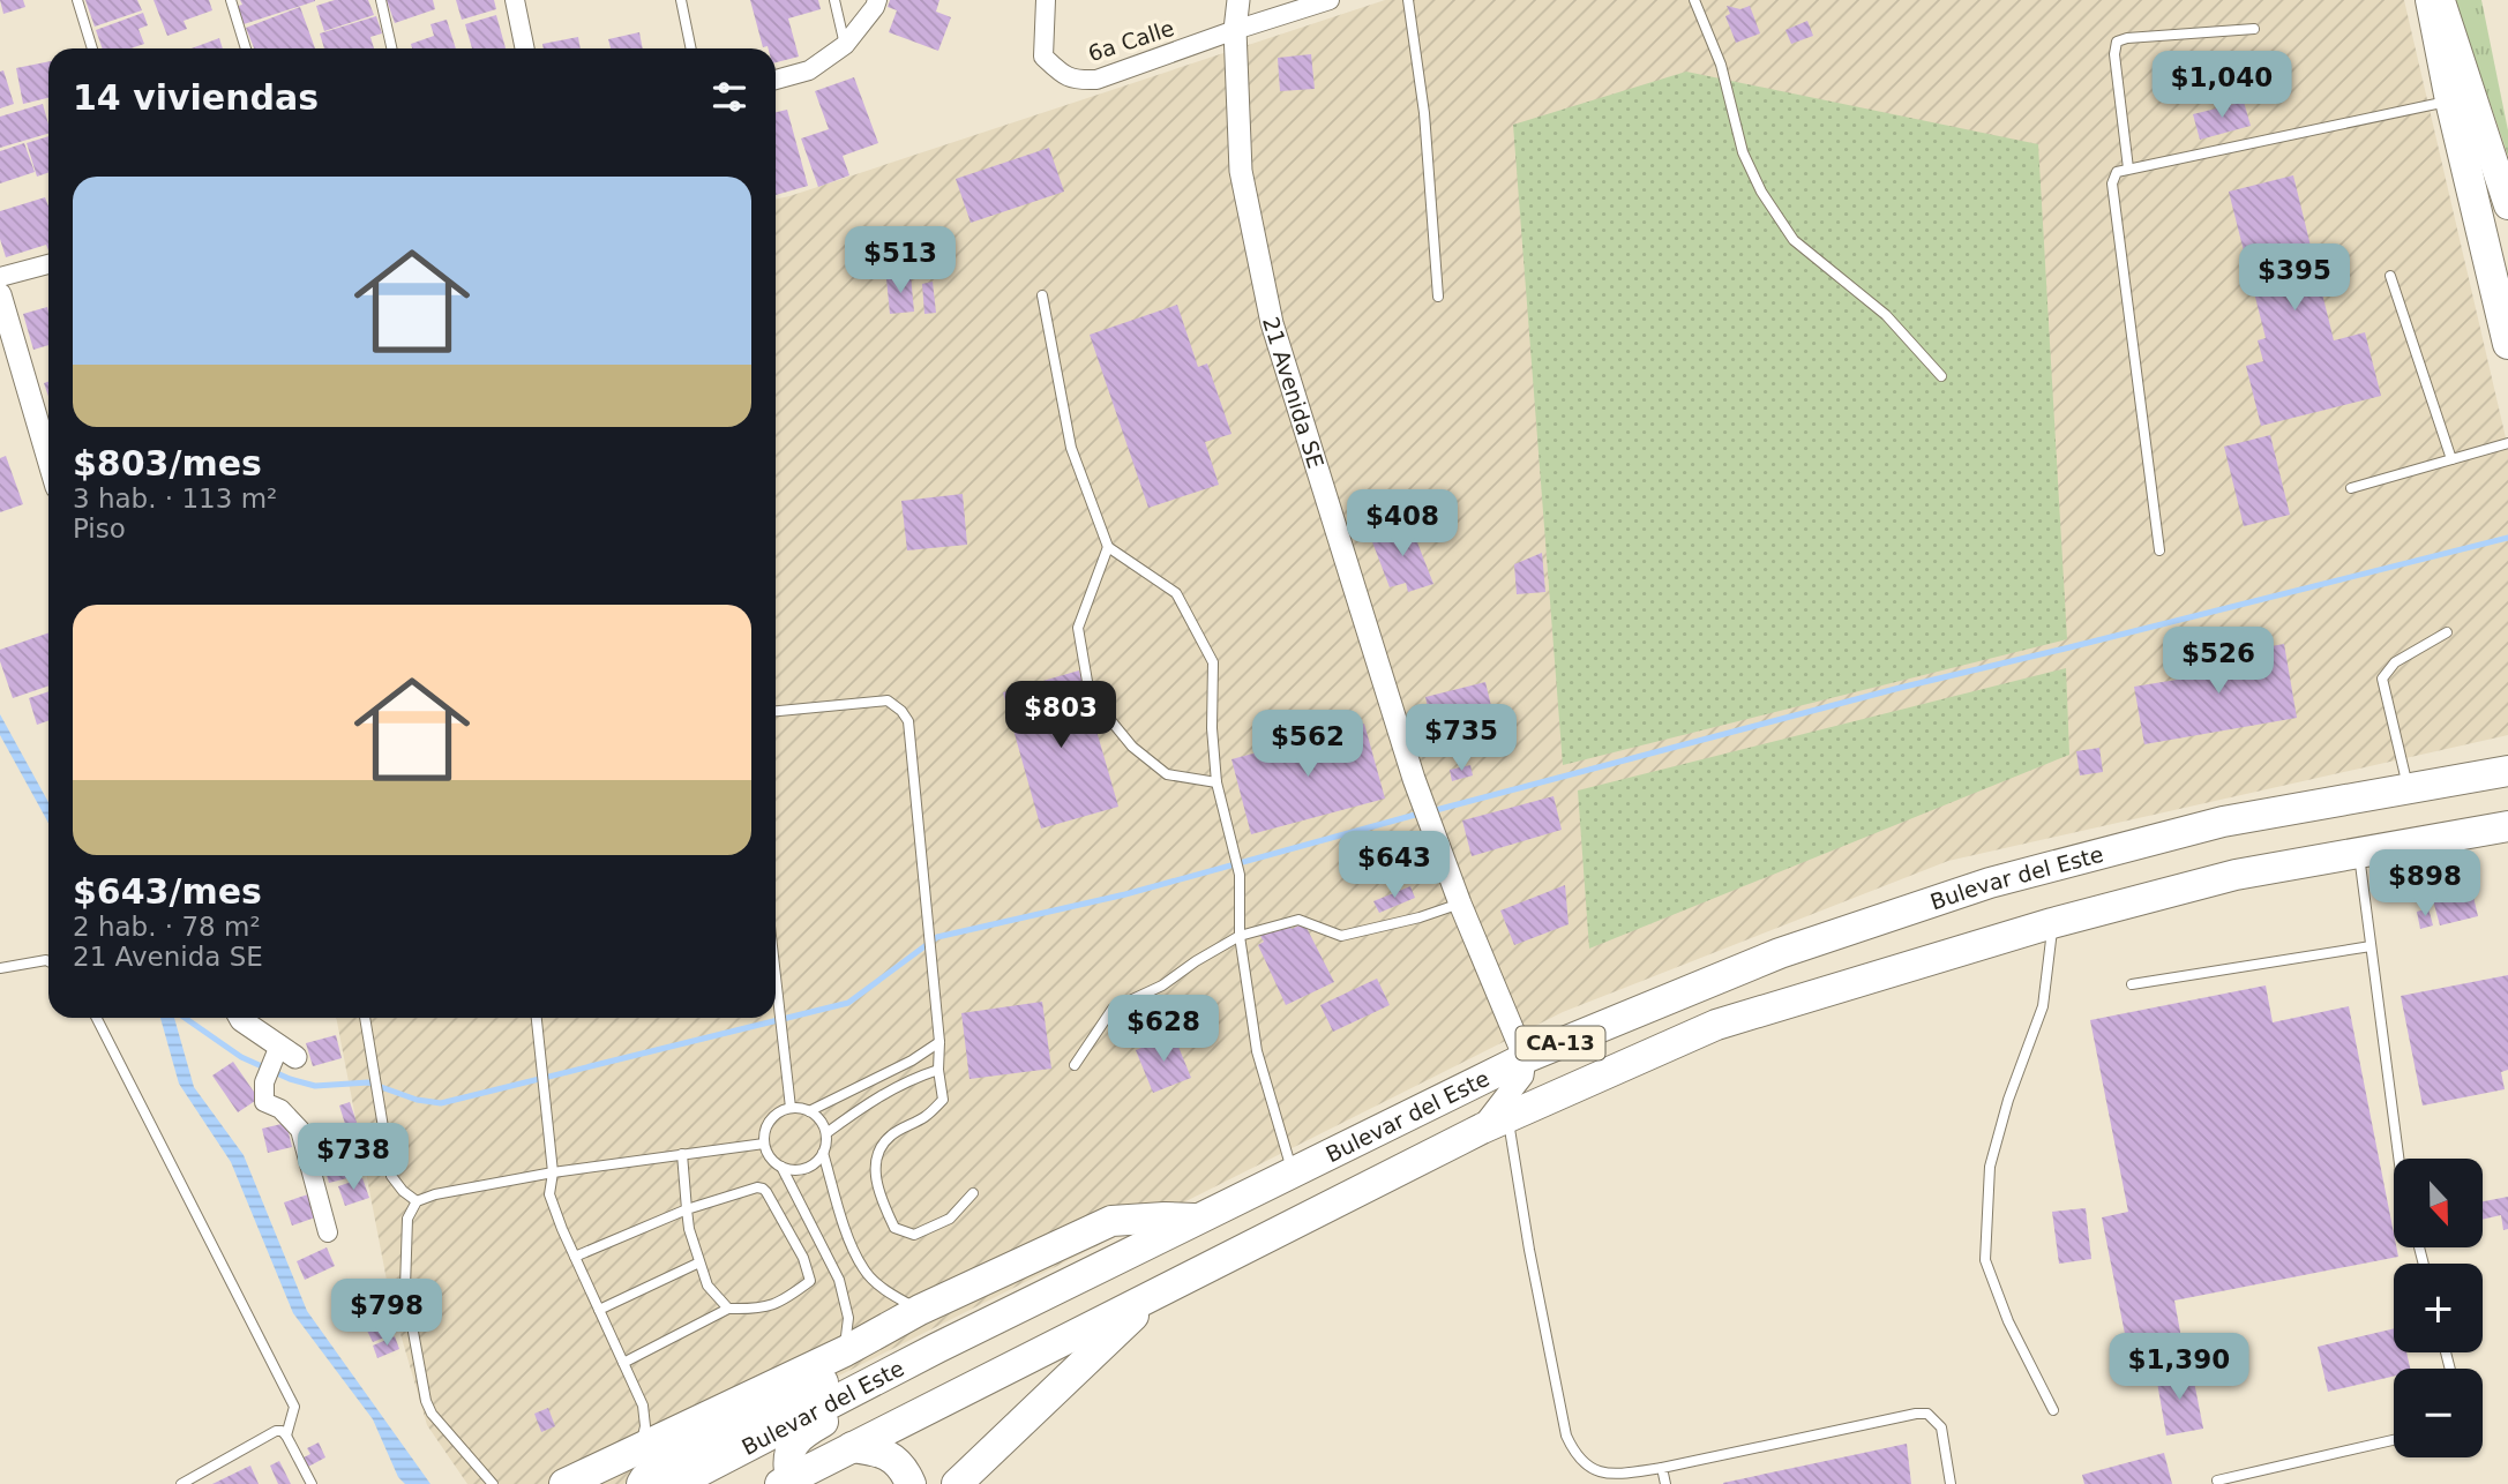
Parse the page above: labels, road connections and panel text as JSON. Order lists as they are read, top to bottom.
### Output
{
  "streets": {
    "highway": ["Bulevar del Este", "CA-13"],
    "street": ["6a Calle", "21 Avenida SE"]
  },
  "crossings": [
    ["6a Calle", "21 Avenida SE"],
    ["21 Avenida SE", "Bulevar del Este"]
  ],
  "north": "bottom",
  "page": {
    "heading": "14 viviendas",
    "price": [
      "$1,040",
      "$513",
      "$395",
      "$408",
      "$526",
      "$803",
      "$735",
      "$562",
      "$643",
      "$898",
      "$628",
      "$738",
      "$798",
      "$1,390"
    ],
    "list": [
      {
        "name": "$803/mes",
        "note": "3 hab. · 113 m² · Piso"
      },
      {
        "name": "$643/mes",
        "note": "2 hab. · 78 m² · 21 Avenida SE"
      }
    ],
    "map_buttons": ["+", "−"]
  }
}
